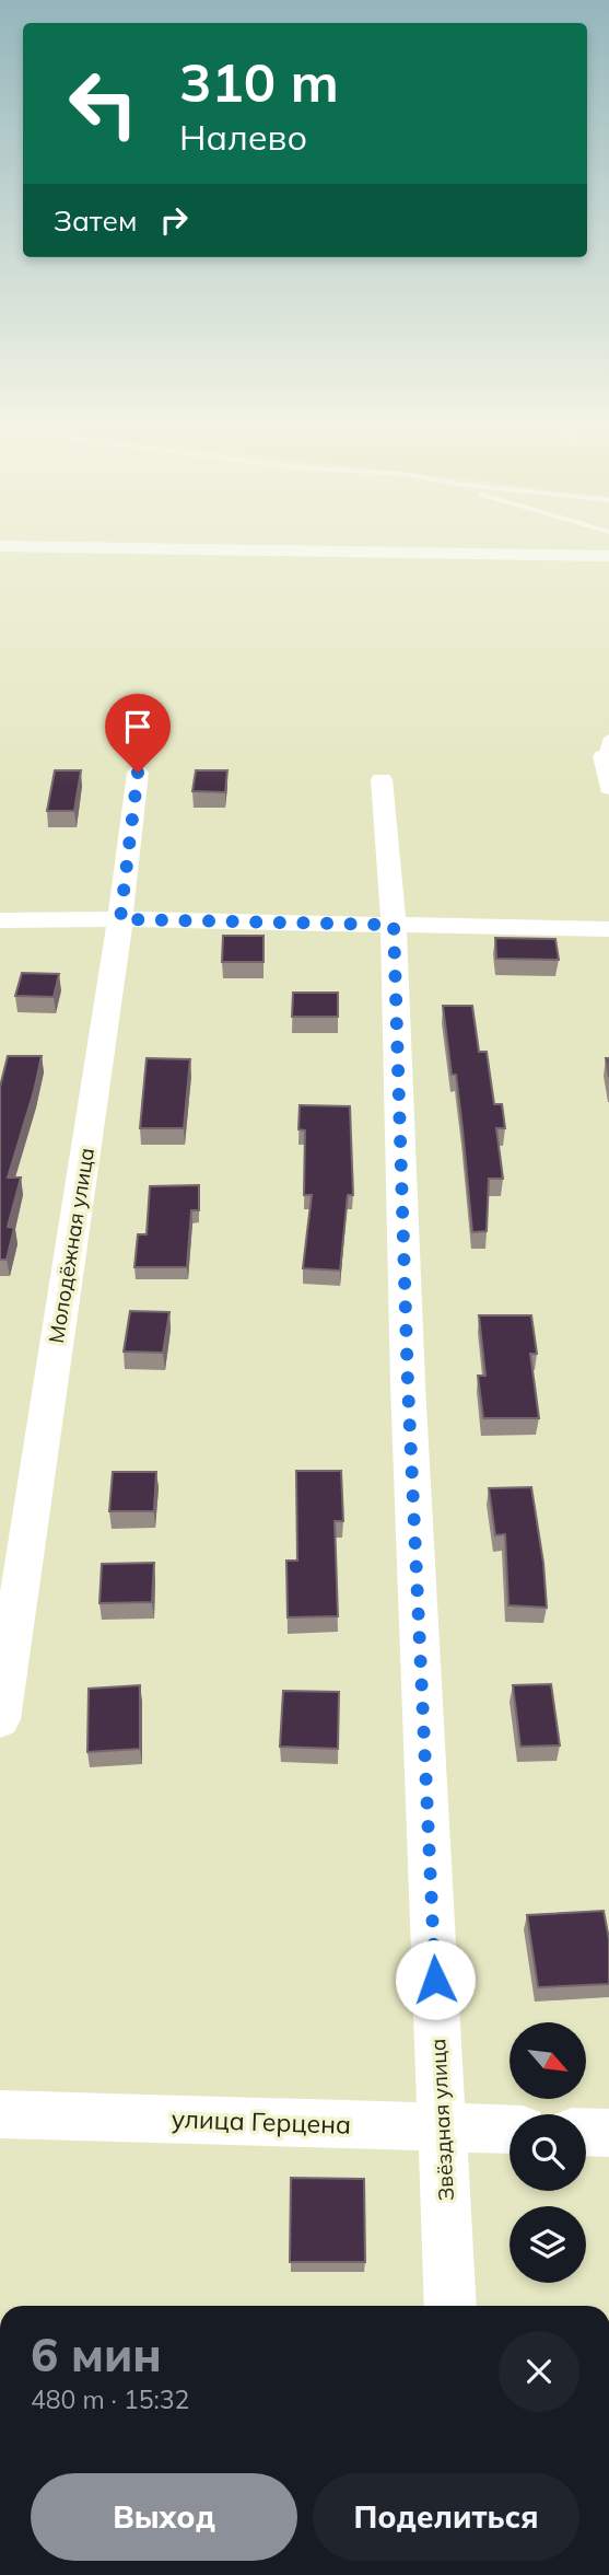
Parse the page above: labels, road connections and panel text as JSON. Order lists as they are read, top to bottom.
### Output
{
  "streets": {
    "street": ["Молодёжная улица", "Звёздная улица", "улица Герцена"]
  },
  "crossings": [
    ["Звёздная улица", "улица Герцена"]
  ],
  "north": "bottom right",
  "page": {
    "turn": ["310 m", "Налево"],
    "then": "Затем",
    "heading": ["6 мин", "480 m · 15:32"],
    "buttons": ["Выход", "Поделиться"]
  }
}
